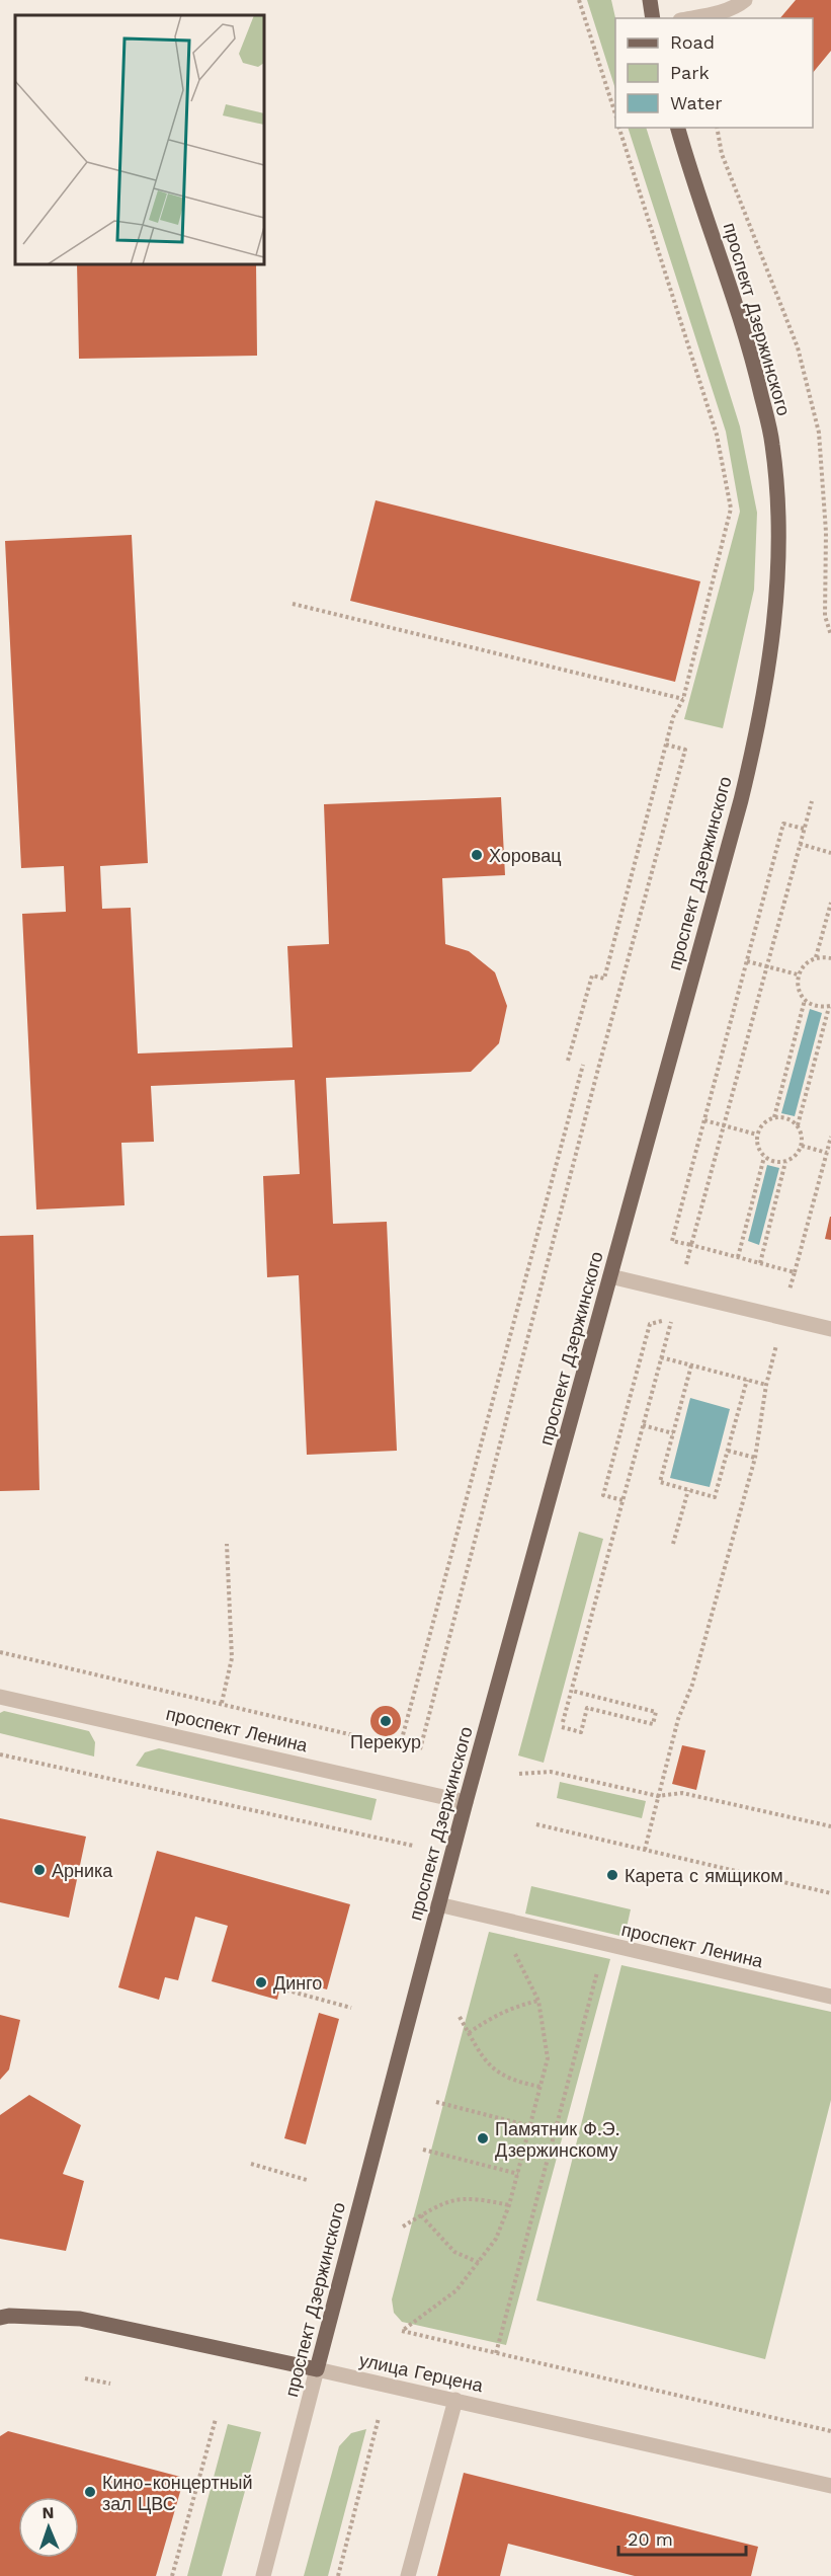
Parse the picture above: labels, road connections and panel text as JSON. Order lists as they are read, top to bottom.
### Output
{
  "streets": {
    "main road": ["проспект Дзержинского", "улица Герцена"],
    "street": ["проспект Ленина"]
  },
  "crossings": [
    ["проспект Дзержинского", "проспект Ленина"],
    ["проспект Дзержинского", "улица Герцена"]
  ],
  "places": [
    "Хоровац",
    "Перекур",
    "Арника",
    "Карета с ямщиком",
    "Динго",
    "Памятник Ф.Э. Дзержинскому",
    "Кино-концертный зал ЦВС"
  ],
  "legend": ["Road", "Park", "Water"],
  "scale_bar": "20 m",
  "north": "top"
}
